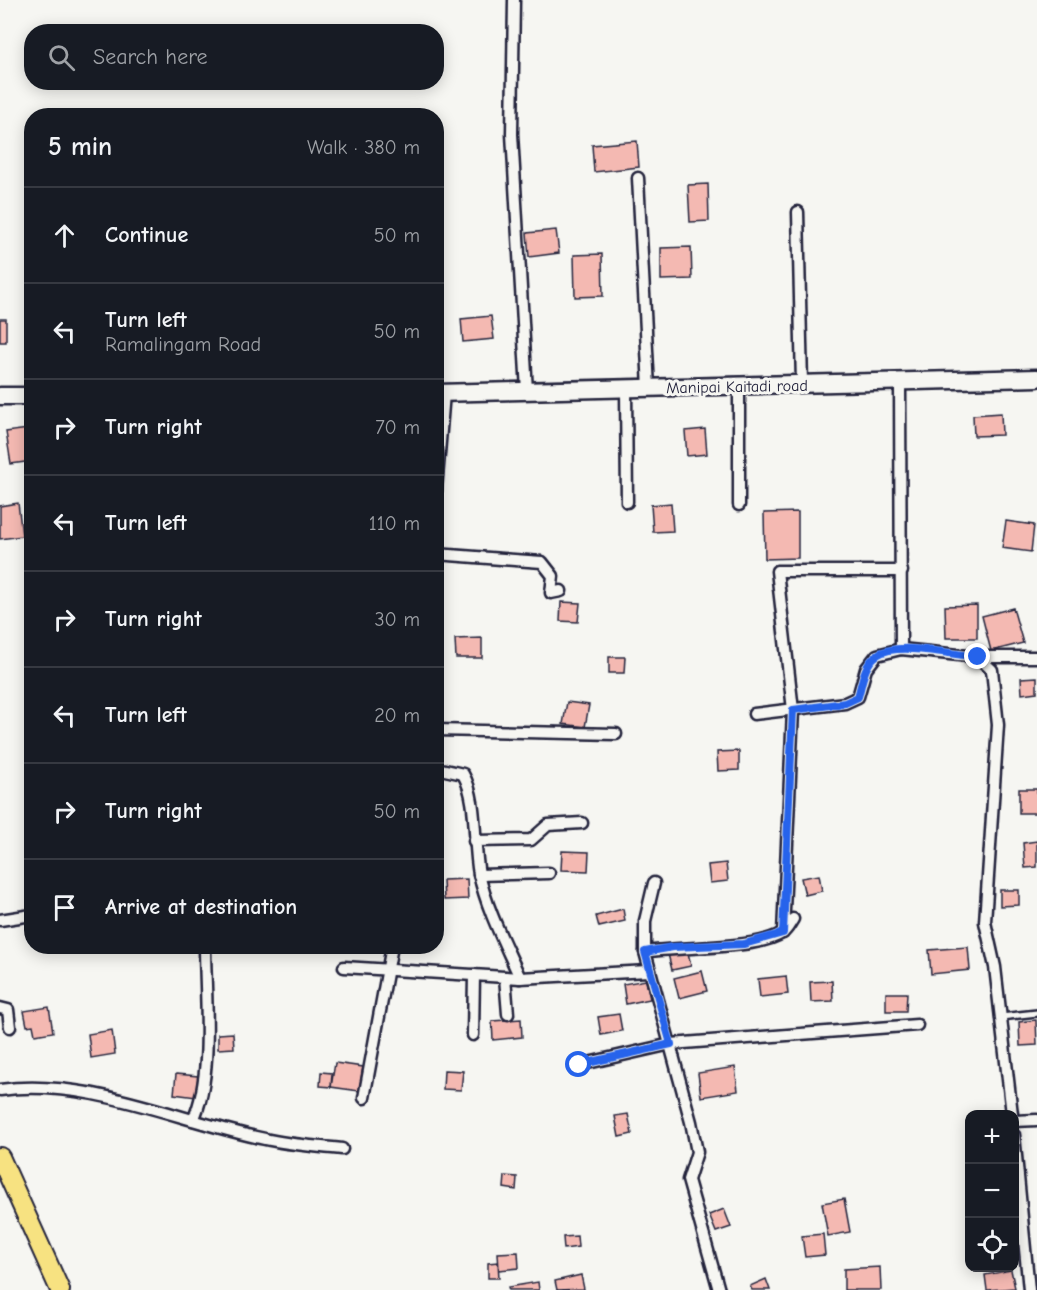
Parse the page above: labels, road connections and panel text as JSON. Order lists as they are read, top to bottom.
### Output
{
  "streets": {
    "main road": ["Manipai Kaitadi road"]
  },
  "page": {
    "search": "Search here",
    "heading": ["5 min", "Walk · 380 m"],
    "list": [
      ["Continue", "50 m"],
      ["Turn left", "Ramalingam Road", "50 m"],
      ["Turn right", "70 m"],
      ["Turn left", "110 m"],
      ["Turn right", "30 m"],
      ["Turn left", "20 m"],
      ["Turn right", "50 m"],
      "Arrive at destination"
    ],
    "map_buttons": ["+", "−"]
  }
}
